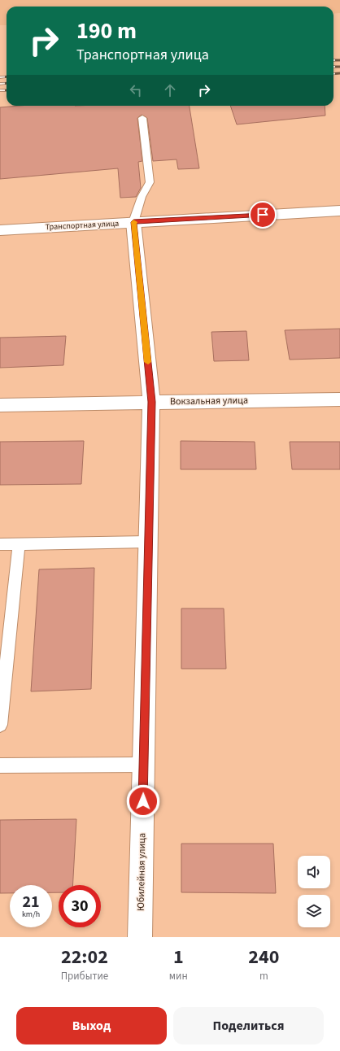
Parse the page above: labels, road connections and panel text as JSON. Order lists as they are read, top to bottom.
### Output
{
  "streets": {
    "street": ["Транспортная улица", "Вокзальная улица", "Юбилейная улица"]
  },
  "crossings": [
    ["Транспортная улица", "Юбилейная улица"],
    ["Вокзальная улица", "Юбилейная улица"]
  ],
  "page": {
    "turn": ["190 m", "Транспортная улица"],
    "speed": "21 km/h",
    "limit": "30",
    "eta": [
      "22:02",
      "Прибытие",
      "1",
      "мин",
      "240",
      "m"
    ],
    "buttons": ["Выход", "Поделиться"]
  }
}
